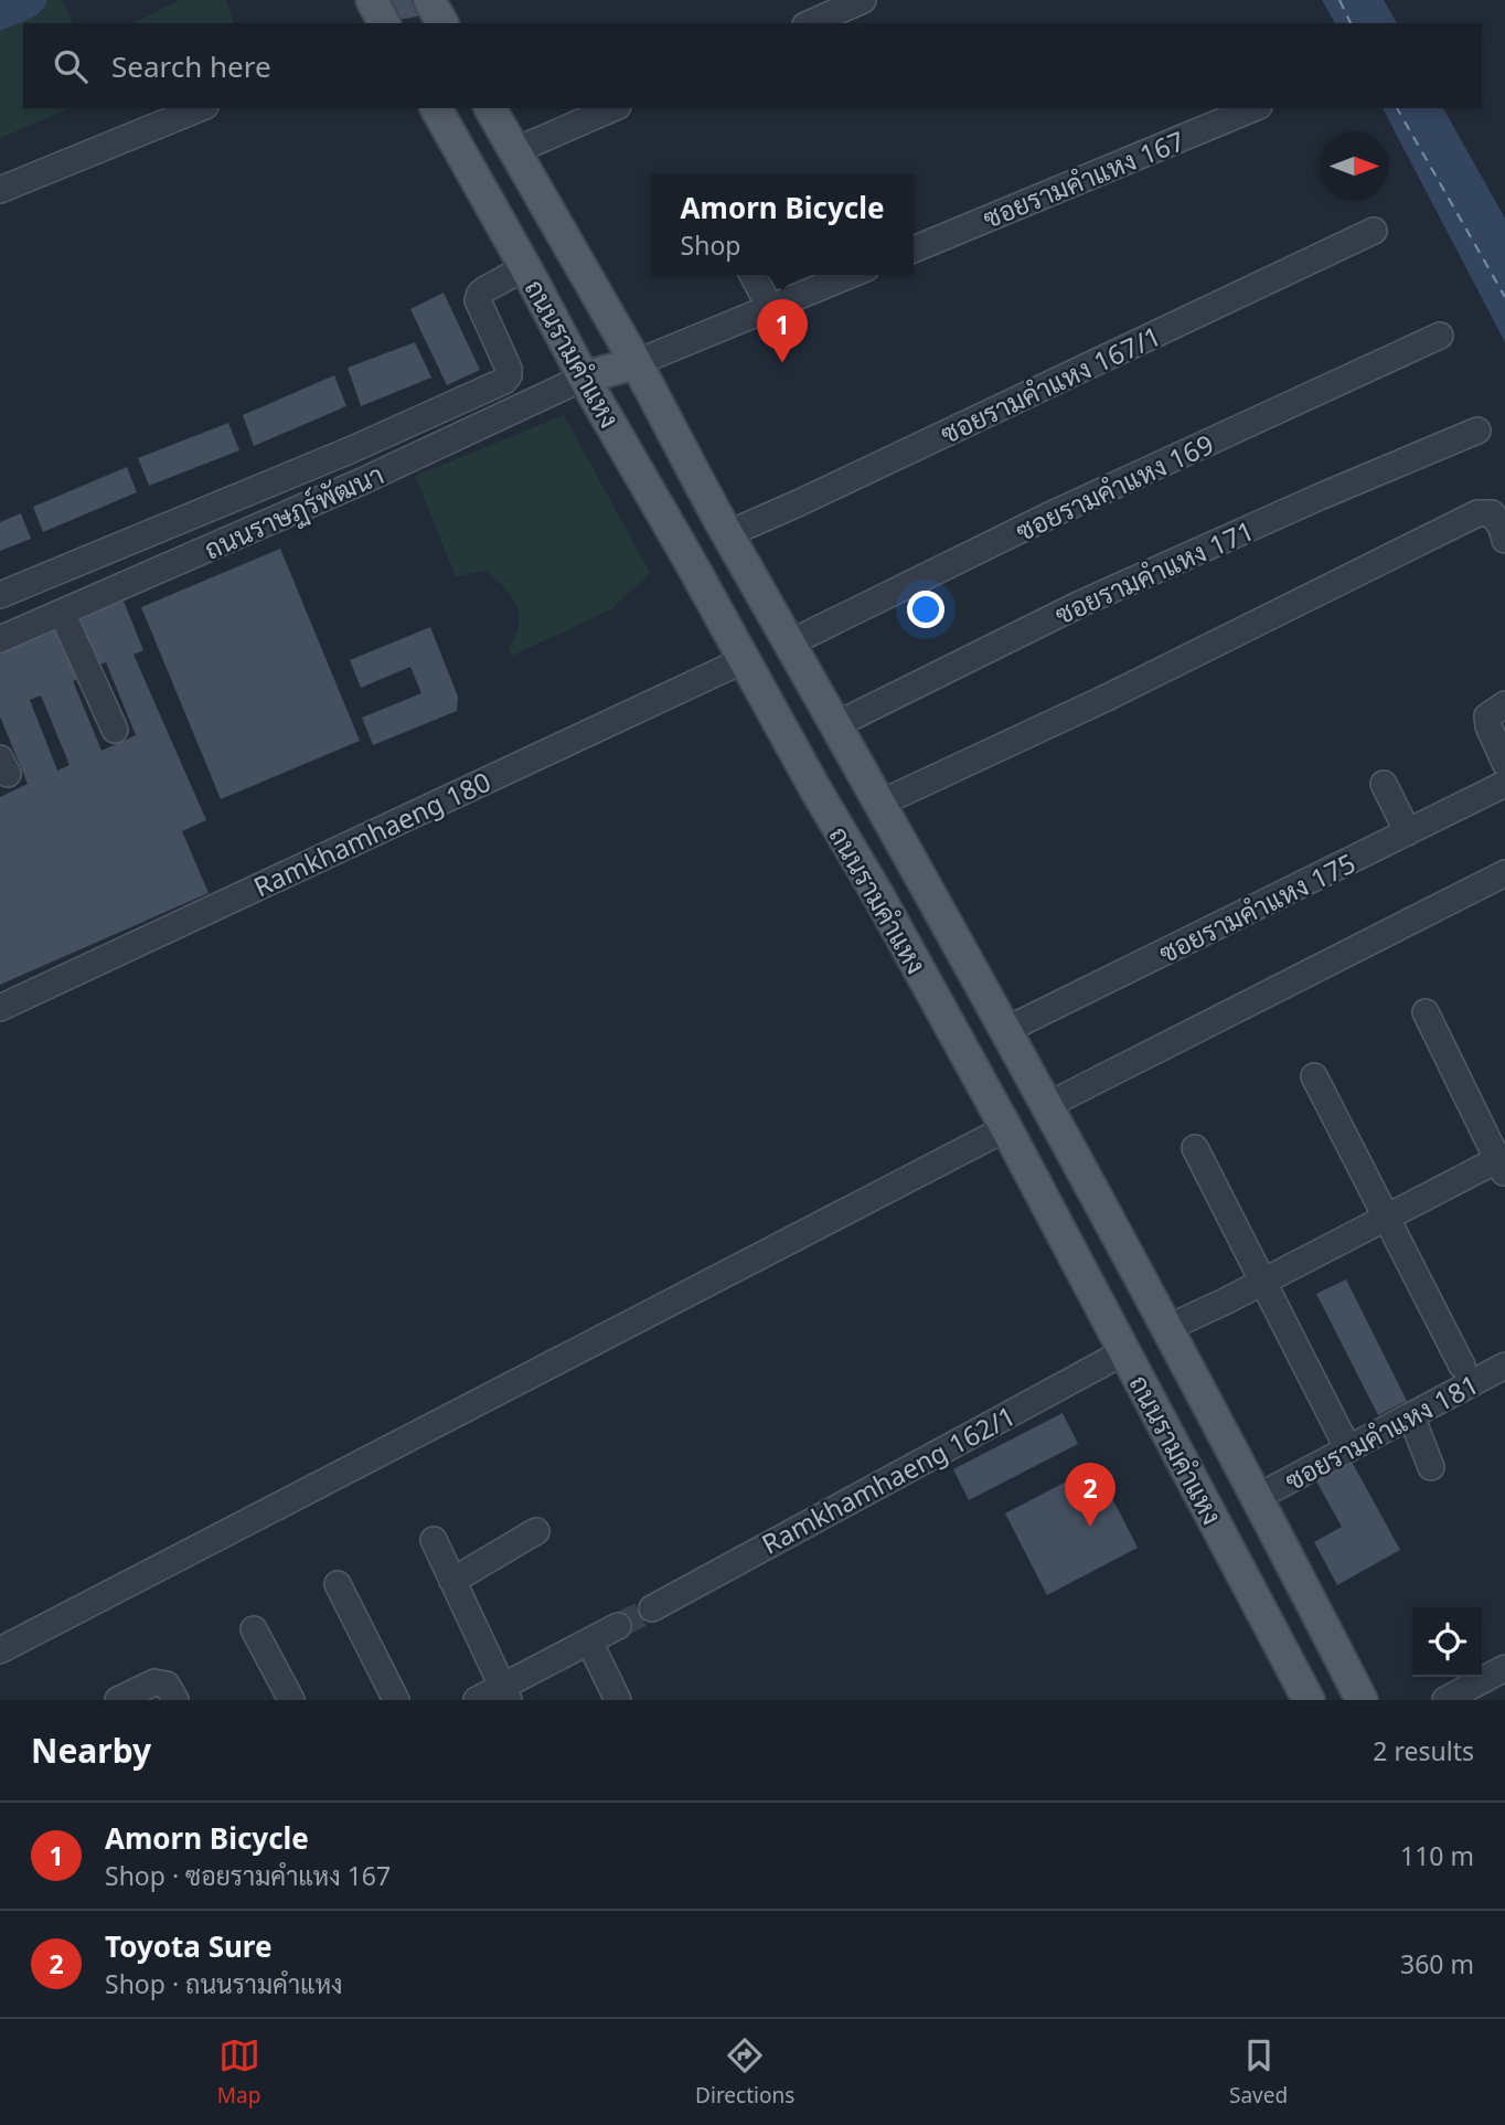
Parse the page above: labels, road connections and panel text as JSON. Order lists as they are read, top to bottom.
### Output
{
  "streets": {
    "main road": ["ถนนรามคำแหง"],
    "street": [
      "ซอยรามคำแหง 167",
      "ซอยรามคำแหง 167/1",
      "ซอยรามคำแหง 169",
      "ถนนราษฏร์พัฒนา",
      "ซอยรามคำแหง 171",
      "Ramkhamhaeng 180",
      "ซอยรามคำแหง 175",
      "ซอยรามคำแหง 181",
      "Ramkhamhaeng 162/1"
    ]
  },
  "crossings": [
    ["ถนนรามคำแหง", "ซอยรามคำแหง 167/1"],
    ["ถนนรามคำแหง", "ซอยรามคำแหง 169"],
    ["ถนนรามคำแหง", "ถนนราษฏร์พัฒนา"],
    ["ถนนรามคำแหง", "ซอยรามคำแหง 171"],
    ["ถนนรามคำแหง", "Ramkhamhaeng 180"],
    ["ถนนรามคำแหง", "ซอยรามคำแหง 175"],
    ["ถนนรามคำแหง", "ซอยรามคำแหง 181"],
    ["ถนนรามคำแหง", "Ramkhamhaeng 162/1"]
  ],
  "north": "right",
  "page": {
    "search": "Search here",
    "popup": ["Amorn Bicycle", "Shop"],
    "pins": ["1", "2"],
    "heading": ["Nearby", "2 results"],
    "list": [
      {
        "mark": "1",
        "name": "Amorn Bicycle",
        "note": "Shop · ซอยรามคำแหง 167",
        "value": "110 m"
      },
      {
        "mark": "2",
        "name": "Toyota Sure",
        "note": "Shop · ถนนรามคำแหง",
        "value": "360 m"
      }
    ],
    "nav": ["Map", "Directions", "Saved"]
  }
}
